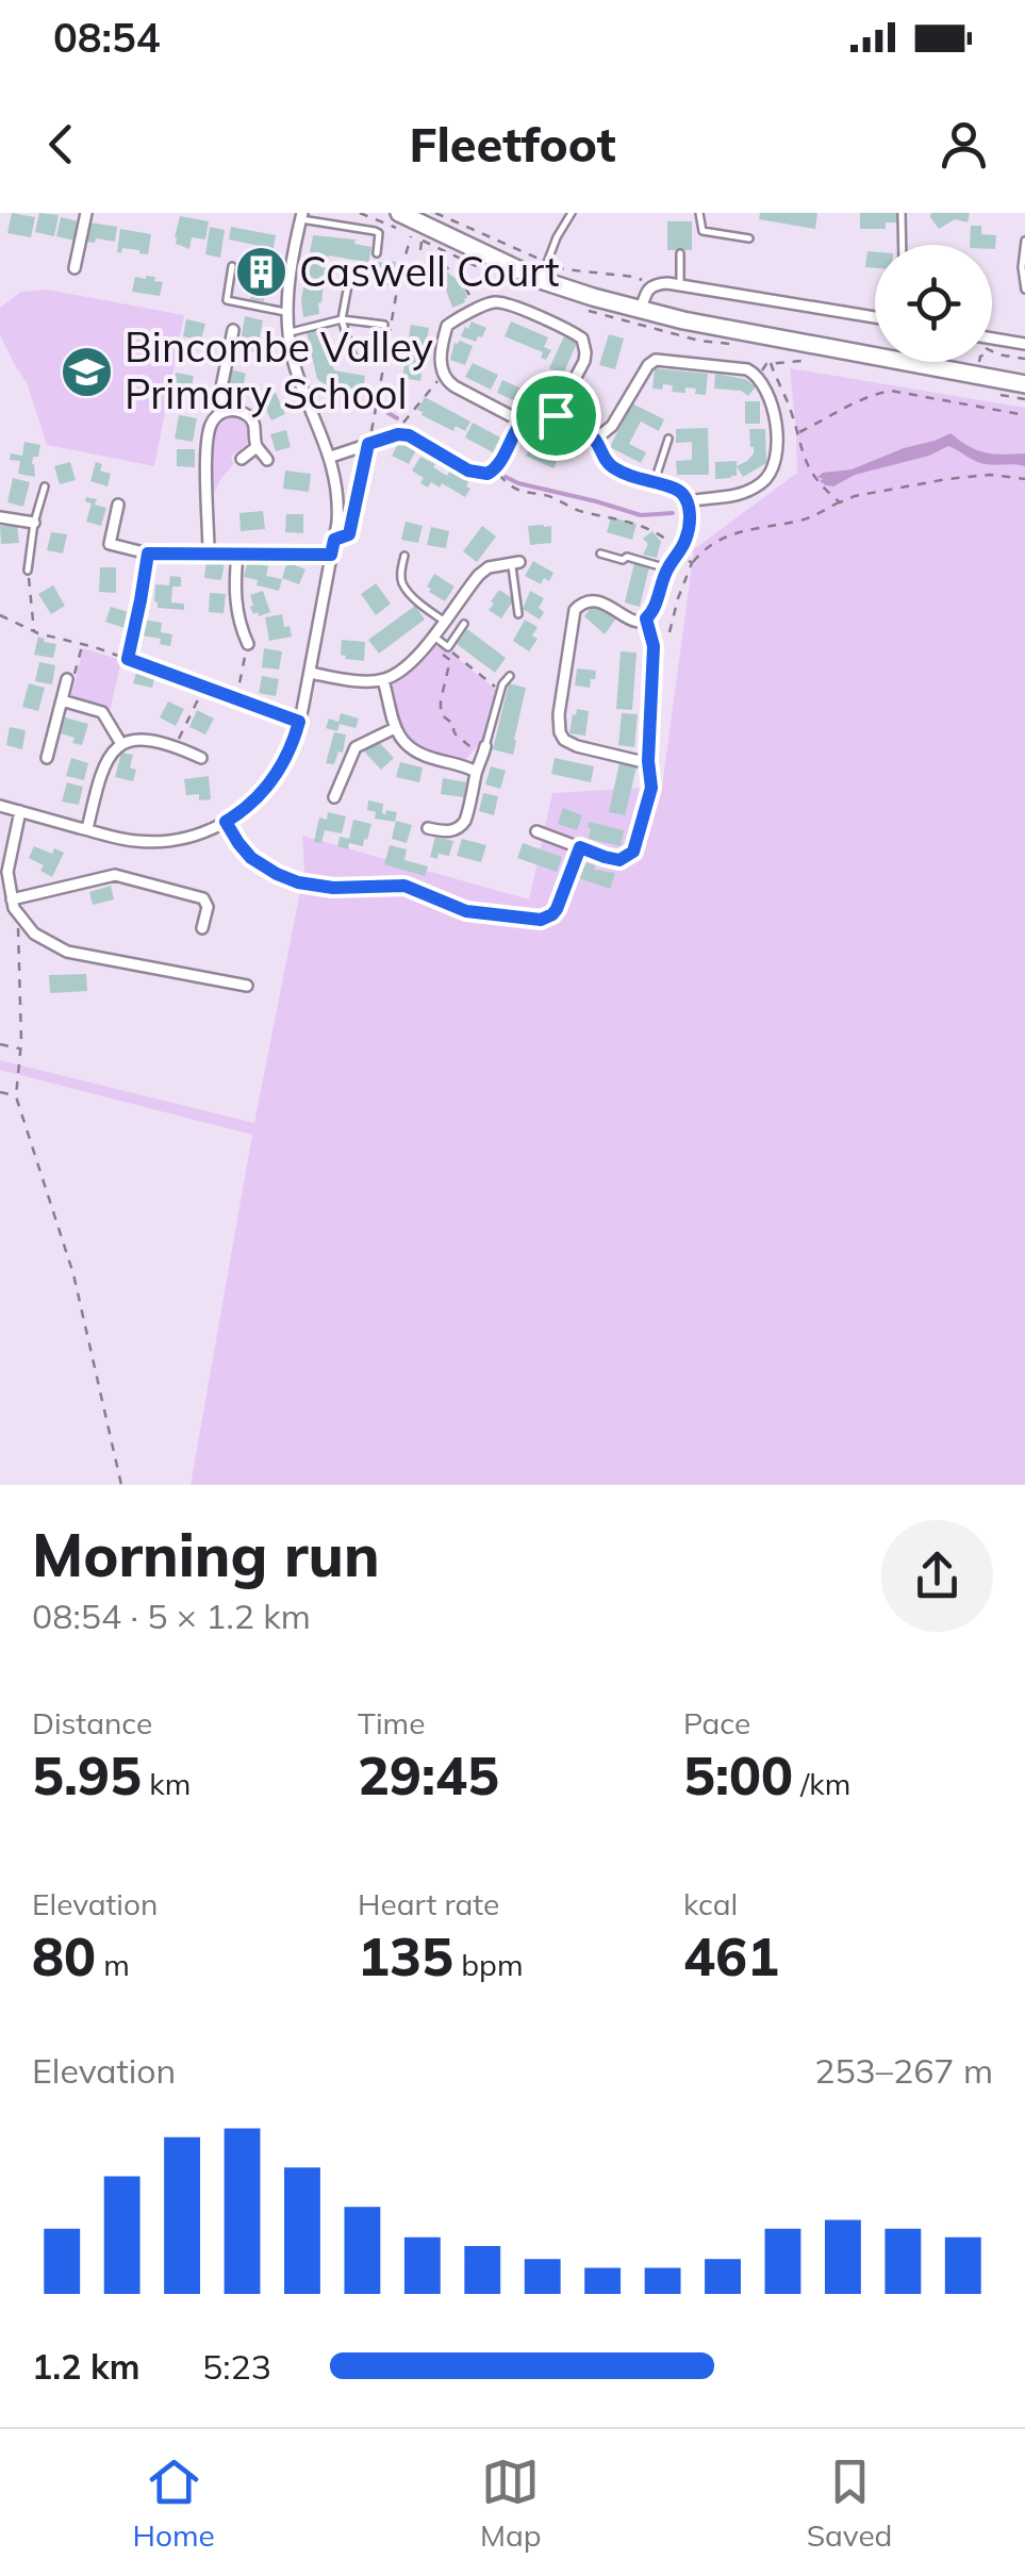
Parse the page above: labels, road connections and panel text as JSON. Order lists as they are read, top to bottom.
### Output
{
  "places": {
    "building": ["Caswell Court"],
    "school or university": ["Bincombe Valley Primary School"]
  },
  "page": {
    "status": "08:54",
    "header": "Fleetfoot",
    "heading": ["Morning run", "08:54 · 5 × 1.2 km"],
    "stats": [
      ["Distance", "5.95 km"],
      ["Time", "29:45"],
      ["Pace", "5:00 /km"],
      ["Elevation", "80 m"],
      ["Heart rate", "135 bpm"],
      ["kcal", "461"]
    ],
    "chart": ["Elevation", "253–267 m"],
    "list": [
      {
        "name": "1.2 km",
        "note": "5:23"
      }
    ],
    "tabs": ["Home", "Map", "Saved"]
  }
}
